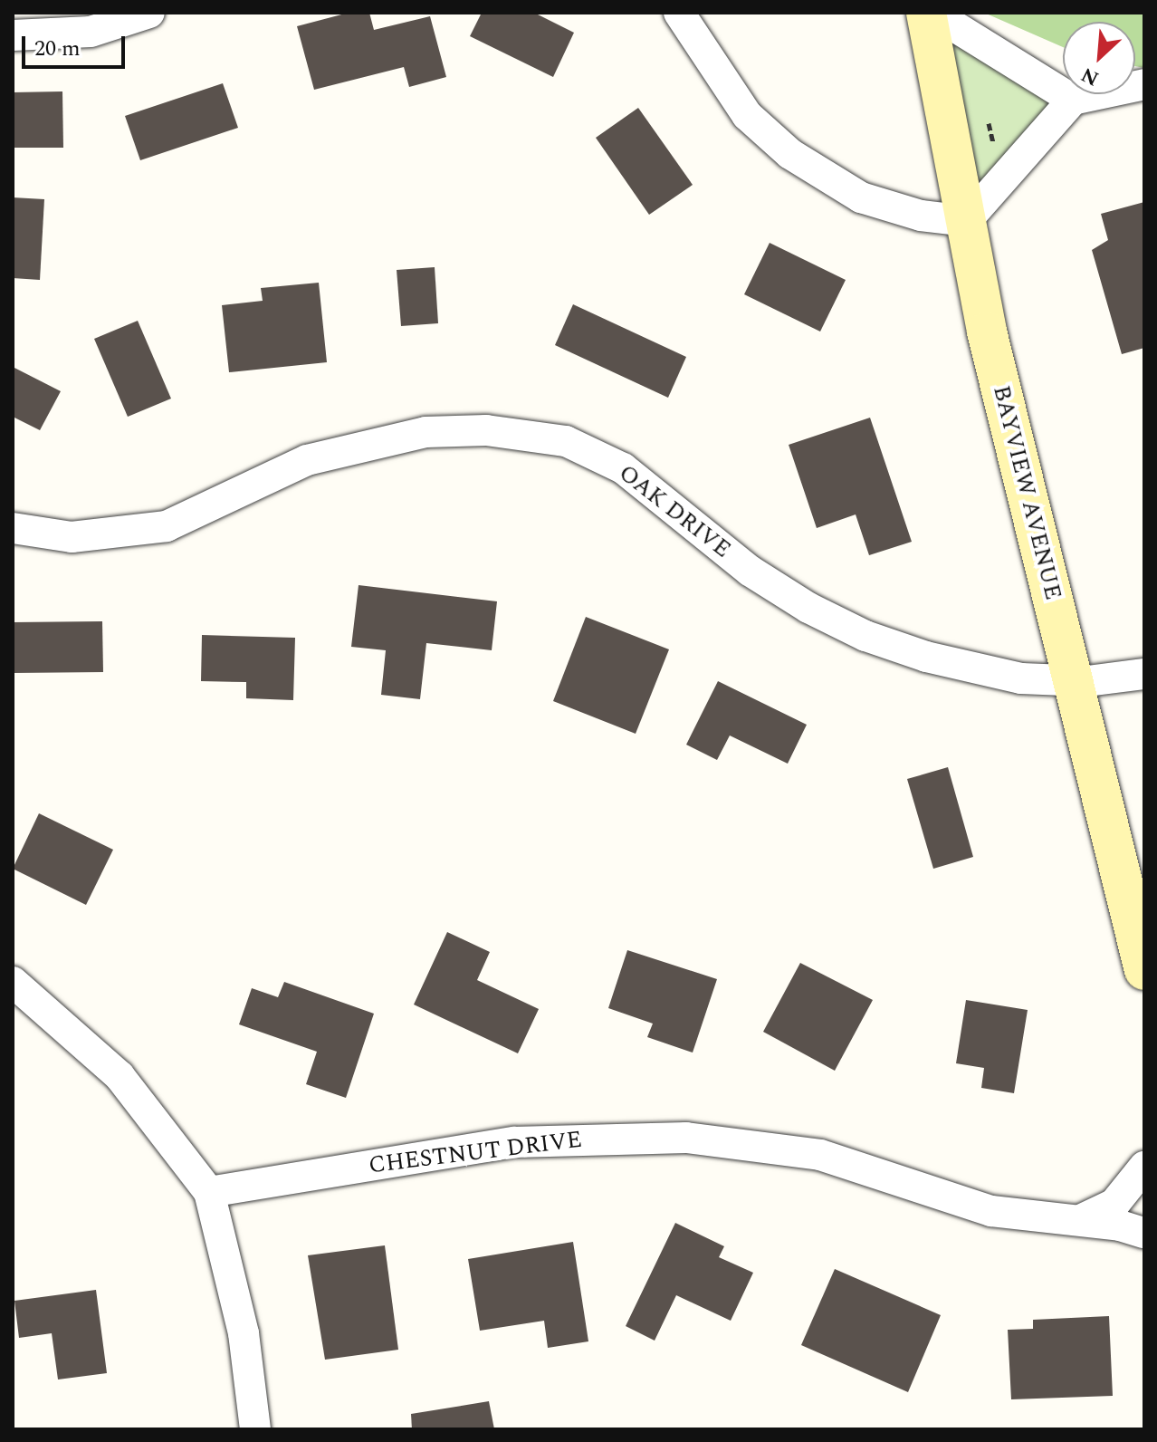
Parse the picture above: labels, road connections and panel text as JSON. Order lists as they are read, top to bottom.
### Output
{
  "streets": {
    "main road": ["BAYVIEW AVENUE"],
    "street": ["OAK DRIVE", "CHESTNUT DRIVE"]
  },
  "crossings": [
    ["BAYVIEW AVENUE", "OAK DRIVE"]
  ],
  "scale_bar": "20 m",
  "north": "bottom left"
}
